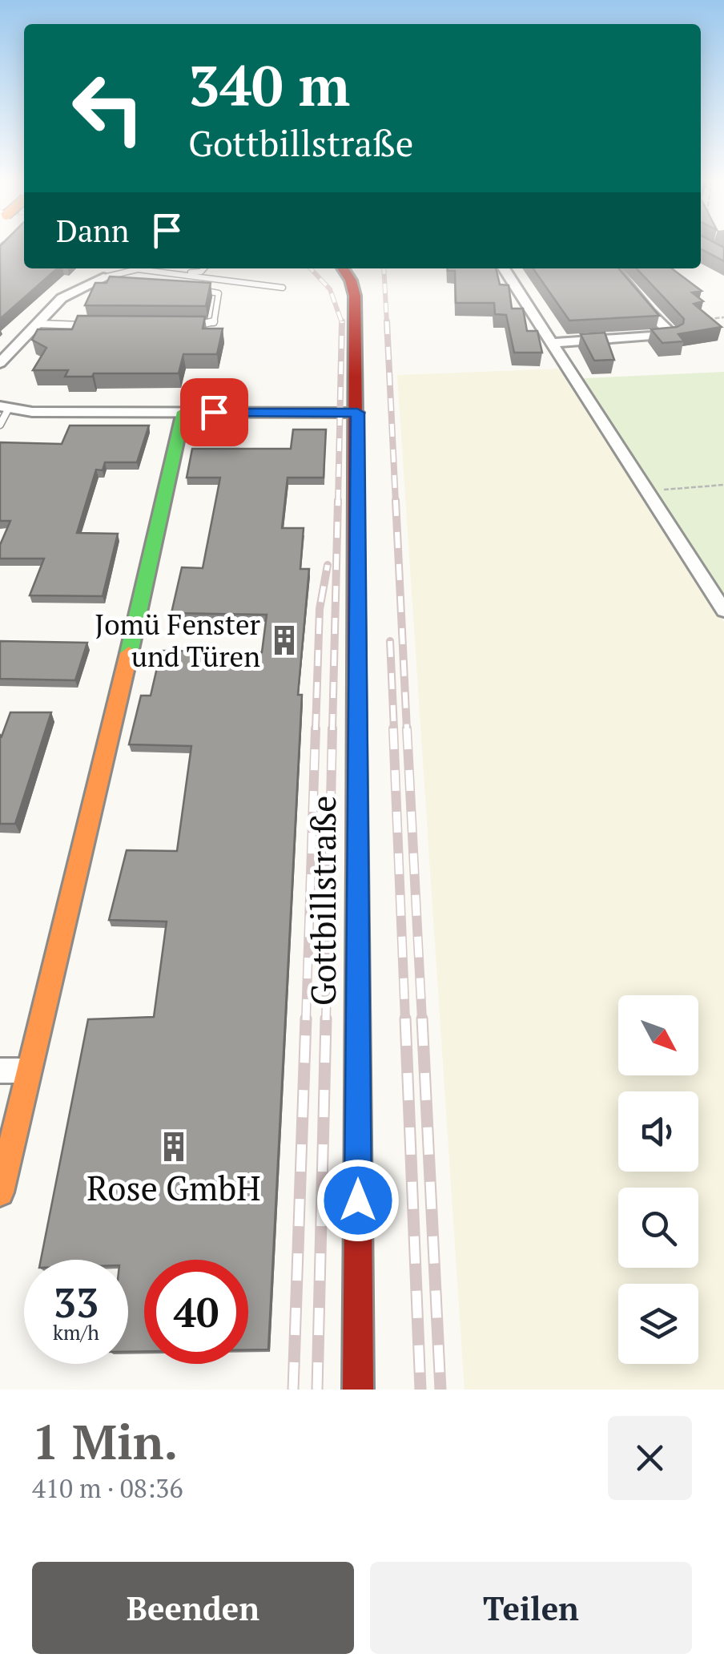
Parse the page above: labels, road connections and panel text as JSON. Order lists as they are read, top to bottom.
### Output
{
  "streets": {
    "street": ["Gottbillstraße"]
  },
  "places": {
    "building": ["Jomü Fenster und Türen", "Rose GmbH"]
  },
  "north": "bottom right",
  "page": {
    "turn": ["340 m", "Gottbillstraße"],
    "then": "Dann",
    "speed": "33 km/h",
    "limit": "40",
    "heading": ["1 Min.", "410 m · 08:36"],
    "buttons": ["Beenden", "Teilen"]
  }
}
